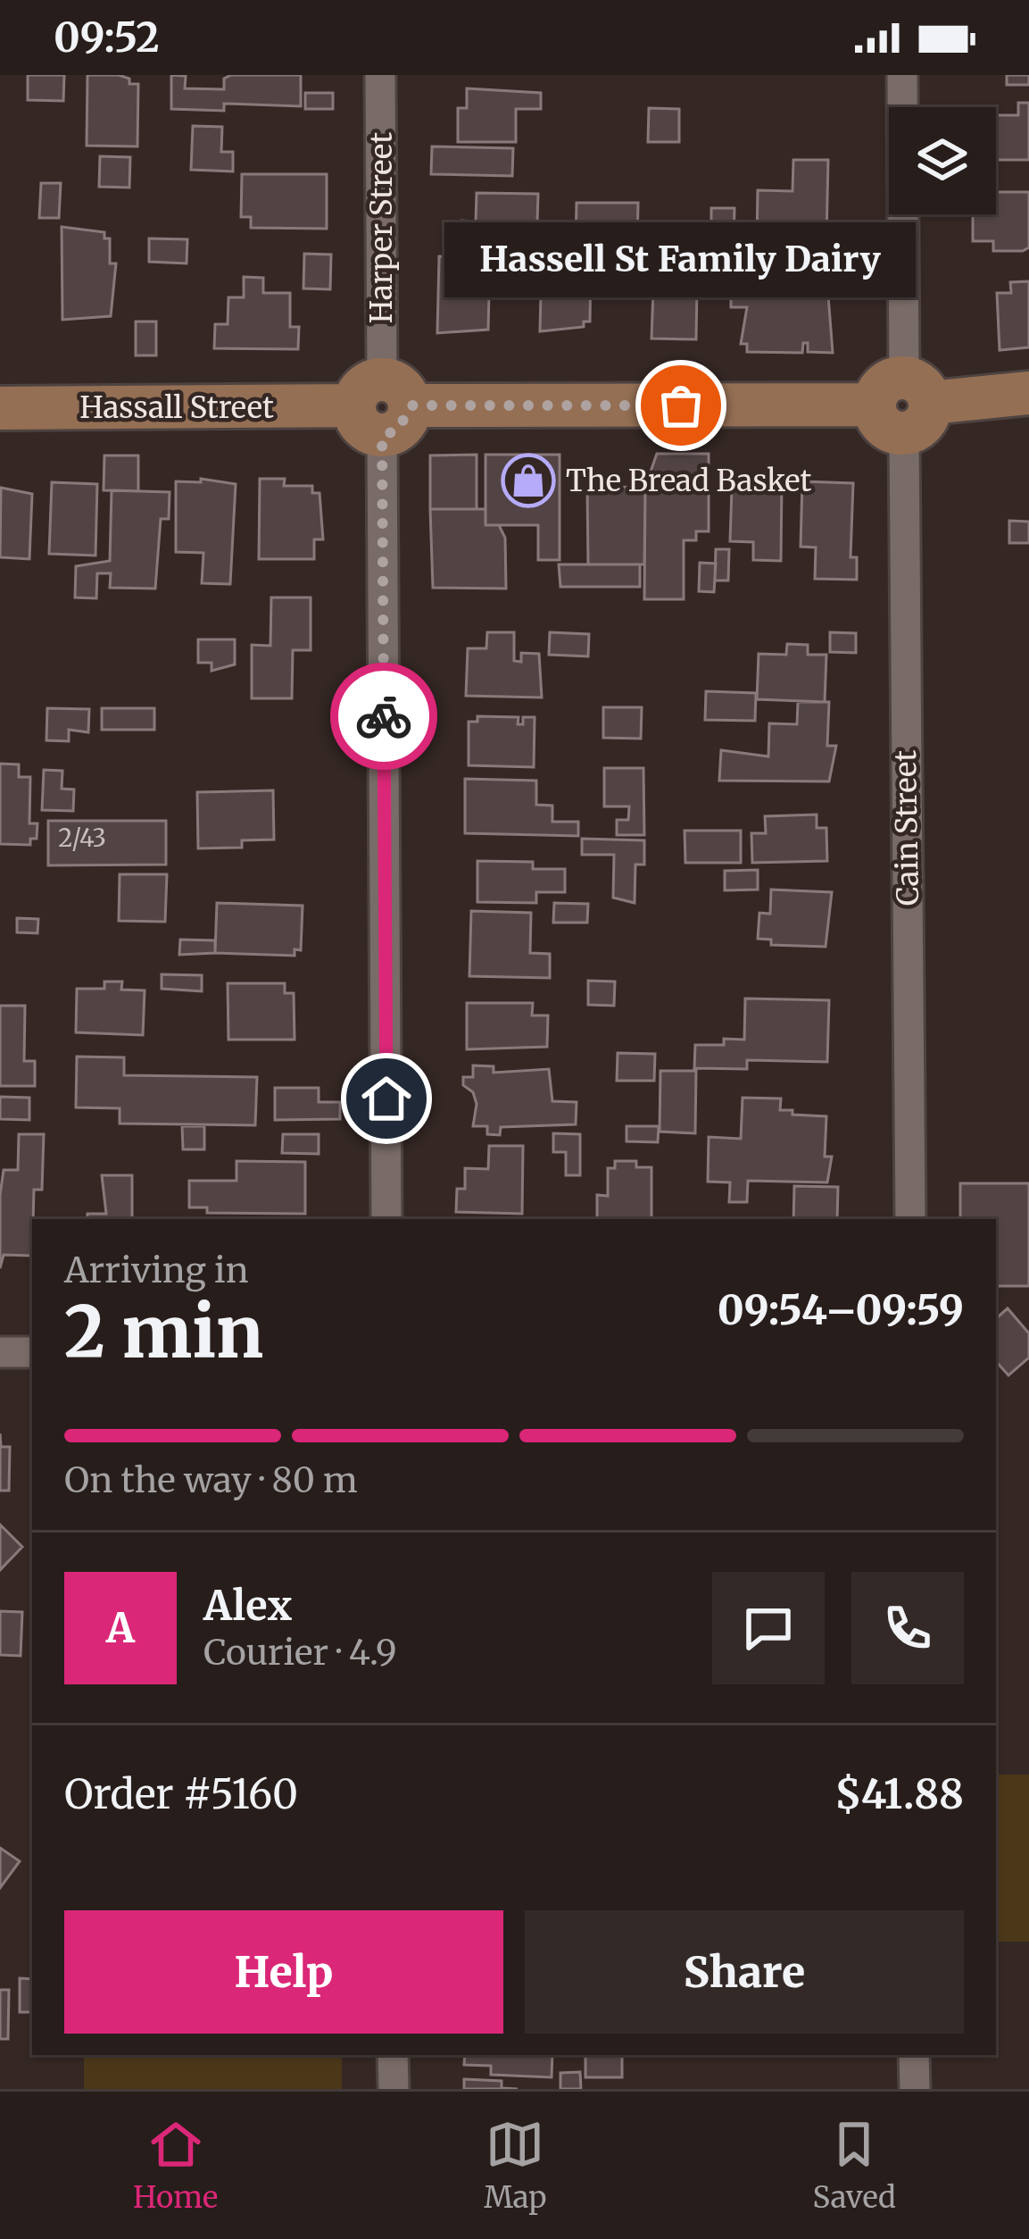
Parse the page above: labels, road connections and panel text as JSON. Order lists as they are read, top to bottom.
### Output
{
  "streets": {
    "street": ["Harper Street", "Hassall Street", "Cain Street"]
  },
  "crossings": [
    ["Harper Street", "Hassall Street"],
    ["Hassall Street", "Cain Street"]
  ],
  "places": {
    "other": ["Hassell St Family Dairy"],
    "shop": ["The Bread Basket"]
  },
  "house_numbers": ["2/43"],
  "page": {
    "status": "09:52",
    "bubble": "Hassell St Family Dairy",
    "heading": ["2 min", "Arriving in", "09:54–09:59"],
    "panel": [
      "Alex",
      "Courier · 4.9",
      "Order #5160",
      "$41.88"
    ],
    "bar": "On the way · 80 m",
    "round": "A",
    "buttons": ["Help", "Share"],
    "tabs": ["Home", "Map", "Saved"]
  }
}
